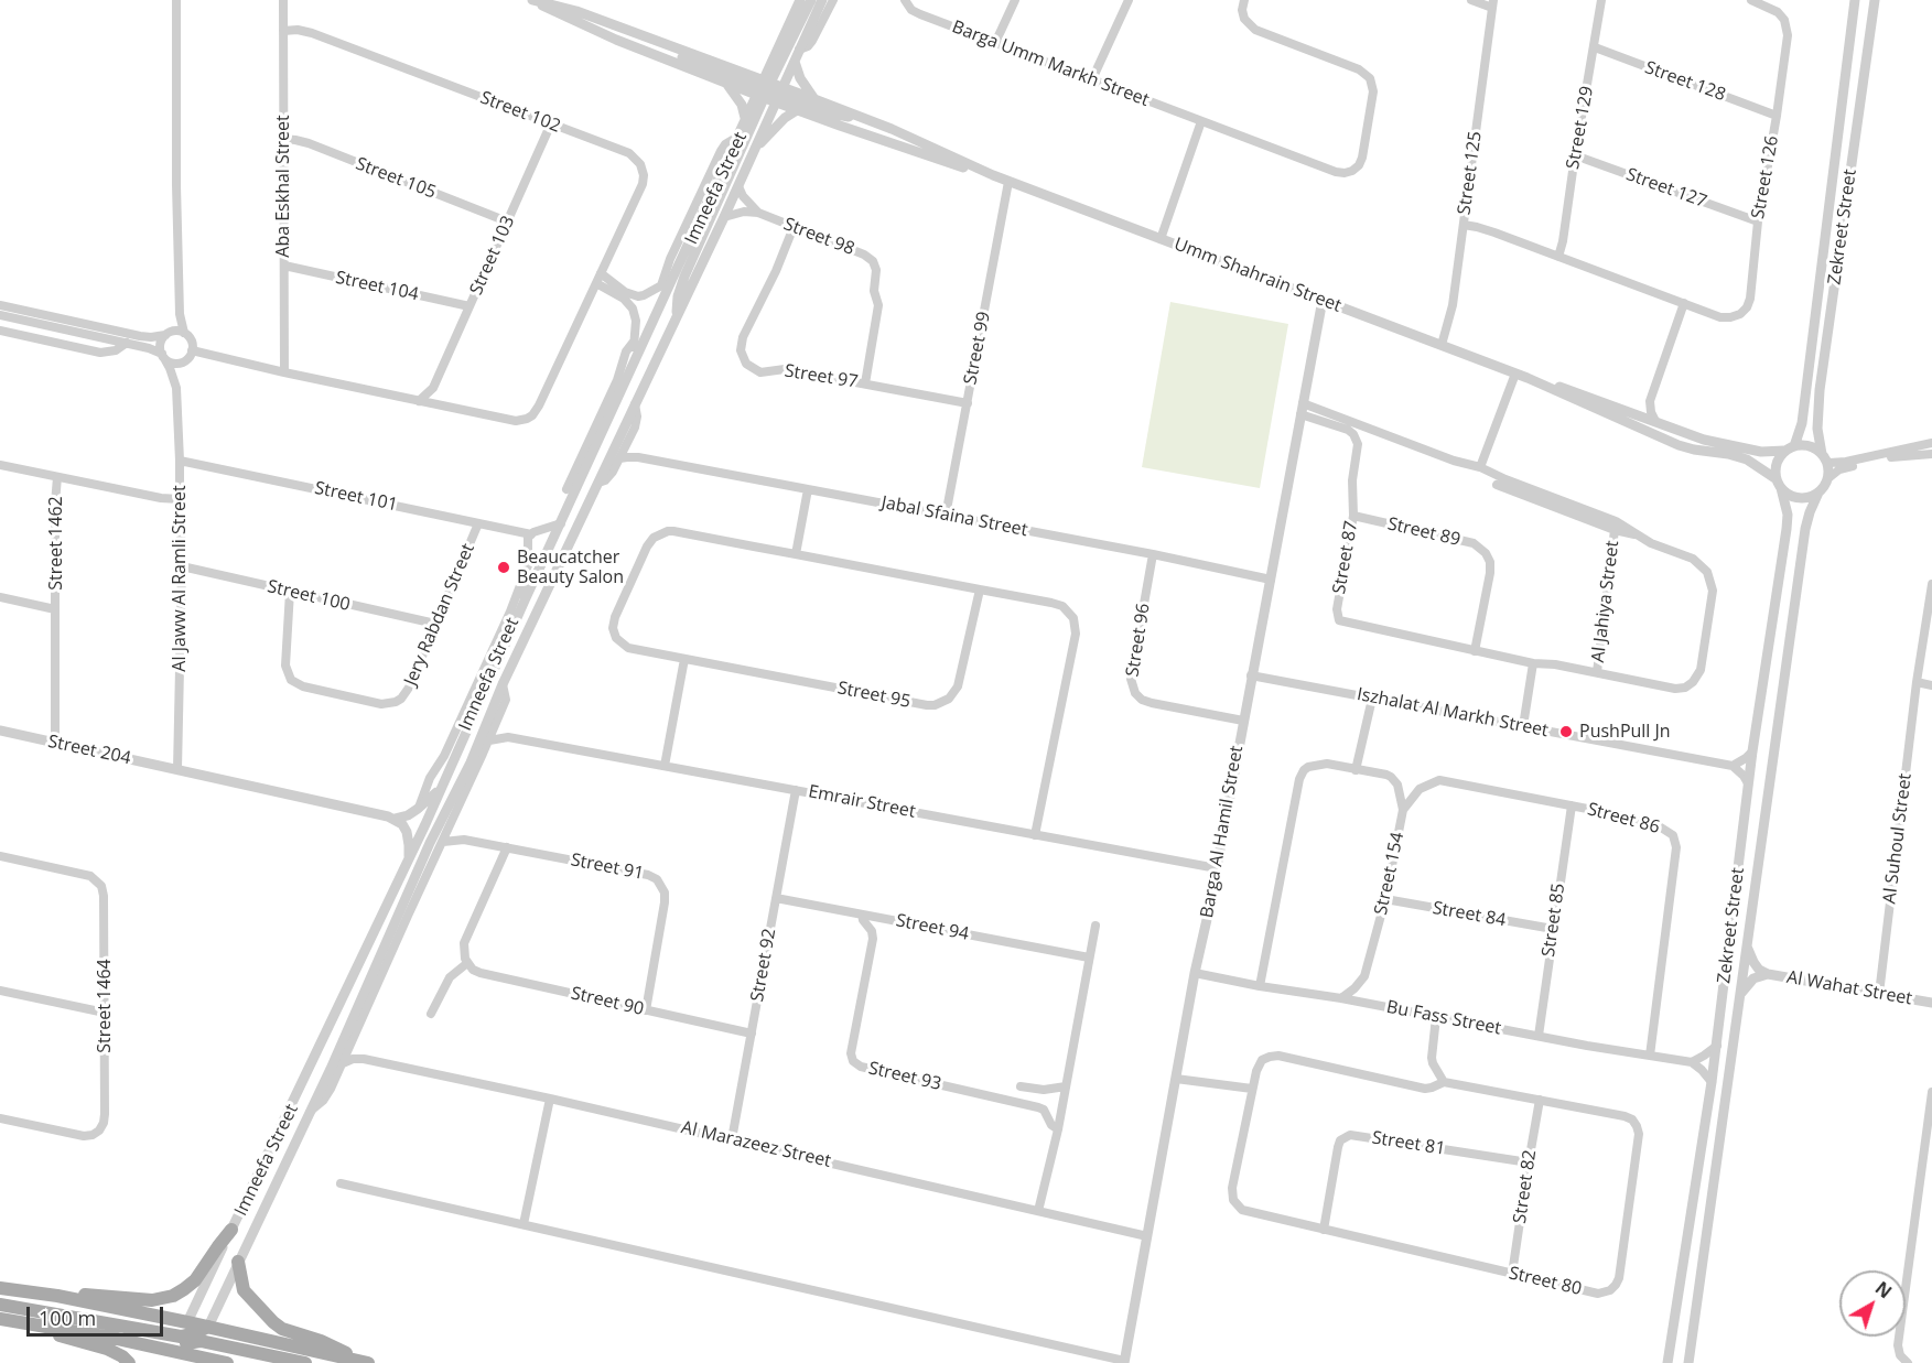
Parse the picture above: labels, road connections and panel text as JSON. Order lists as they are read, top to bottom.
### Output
{
  "streets": {
    "main road": ["Imneefa Street"],
    "street": [
      "Barga Umm Markh Street",
      "Street 128",
      "Street 102",
      "Street 129",
      "Street 125",
      "Street 126",
      "Street 105",
      "Aba Eskhal Street",
      "Street 127",
      "Zekreet Street",
      "Street 98",
      "Street 103",
      "Umm Shahrain Street",
      "Street 104",
      "Street 99",
      "Street 97",
      "Street 101",
      "Jabal Sfaina Street",
      "Street 89",
      "Street 1462",
      "Street 87",
      "Al Jaww Al Ramli Street",
      "Street 100",
      "Al Jahiya Street",
      "Jery Rabdan Street",
      "Street 96",
      "Street 95",
      "Iszhalat Al Markh Street",
      "Street 204",
      "Emrair Street",
      "Street 86",
      "Barga Al Hamil Street",
      "Al Suhoul Street",
      "Street 91",
      "Street 154",
      "Street 84",
      "Street 85",
      "Street 94",
      "Street 92",
      "Al Wahat Street",
      "Street 90",
      "Street 1464",
      "Bu Fass Street",
      "Street 93",
      "Street 81",
      "Al Marazeez Street",
      "Street 82",
      "Street 80"
    ]
  },
  "crossings": [
    ["Street 128", "Street 129"],
    ["Street 128", "Street 126"],
    ["Street 102", "Aba Eskhal Street"],
    ["Street 102", "Street 103"],
    ["Street 102", "Al Jaww Al Ramli Street"],
    ["Street 129", "Street 126"],
    ["Street 129", "Street 127"],
    ["Street 125", "Street 126"],
    ["Street 125", "Umm Shahrain Street"],
    ["Street 126", "Street 127"],
    ["Street 105", "Aba Eskhal Street"],
    ["Street 105", "Street 103"],
    ["Aba Eskhal Street", "Street 104"],
    ["Imneefa Street", "Street 98"],
    ["Imneefa Street", "Umm Shahrain Street"],
    ["Zekreet Street", "Umm Shahrain Street"],
    ["Zekreet Street", "Al Wahat Street"],
    ["Street 98", "Street 97"],
    ["Street 103", "Street 104"],
    ["Umm Shahrain Street", "Street 99"],
    ["Umm Shahrain Street", "Barga Al Hamil Street"],
    ["Street 99", "Street 97"],
    ["Street 99", "Jabal Sfaina Street"],
    ["Street 101", "Al Jaww Al Ramli Street"],
    ["Street 101", "Jery Rabdan Street"],
    ["Jabal Sfaina Street", "Street 96"],
    ["Jabal Sfaina Street", "Barga Al Hamil Street"],
    ["Street 89", "Street 87"],
    ["Street 1462", "Street 204"],
    ["Street 87", "Al Jahiya Street"],
    ["Street 87", "Barga Al Hamil Street"],
    ["Al Jaww Al Ramli Street", "Street 100"],
    ["Al Jaww Al Ramli Street", "Street 204"],
    ["Street 100", "Jery Rabdan Street"],
    ["Street 96", "Barga Al Hamil Street"],
    ["Street 95", "Emrair Street"],
    ["Iszhalat Al Markh Street", "Barga Al Hamil Street"],
    ["Emrair Street", "Barga Al Hamil Street"],
    ["Emrair Street", "Street 92"],
    ["Street 86", "Street 154"],
    ["Street 86", "Street 85"],
    ["Street 86", "Bu Fass Street"],
    ["Barga Al Hamil Street", "Bu Fass Street"],
    ["Barga Al Hamil Street", "Al Marazeez Street"],
    ["Al Suhoul Street", "Al Wahat Street"],
    ["Street 91", "Street 90"],
    ["Street 154", "Street 84"],
    ["Street 154", "Bu Fass Street"],
    ["Street 84", "Street 85"],
    ["Street 85", "Bu Fass Street"],
    ["Street 94", "Street 92"],
    ["Street 94", "Street 93"],
    ["Street 92", "Street 90"],
    ["Street 92", "Al Marazeez Street"],
    ["Street 81", "Street 82"],
    ["Street 81", "Street 80"],
    ["Street 82", "Street 80"]
  ],
  "places": ["Beaucatcher Beauty Salon", "PushPull Jn"],
  "scale_bar": "100 m",
  "north": "top right"
}
